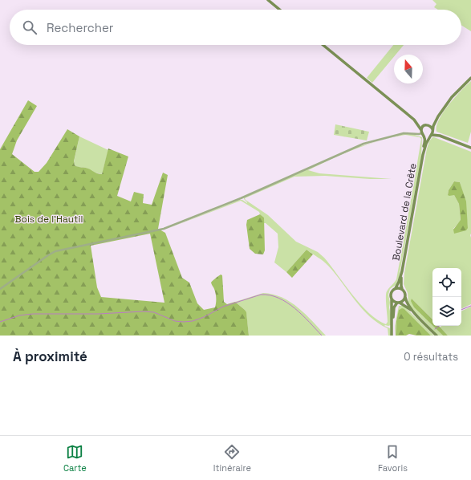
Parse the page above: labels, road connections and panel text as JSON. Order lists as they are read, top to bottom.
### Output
{
  "streets": {
    "main road": ["Boulevard de la Crête"]
  },
  "parks": ["Bois de l'Hautil"],
  "north": "top",
  "page": {
    "search": "Rechercher",
    "heading": ["À proximité", "0 résultats"],
    "nav": ["Carte", "Itinéraire", "Favoris"]
  }
}
